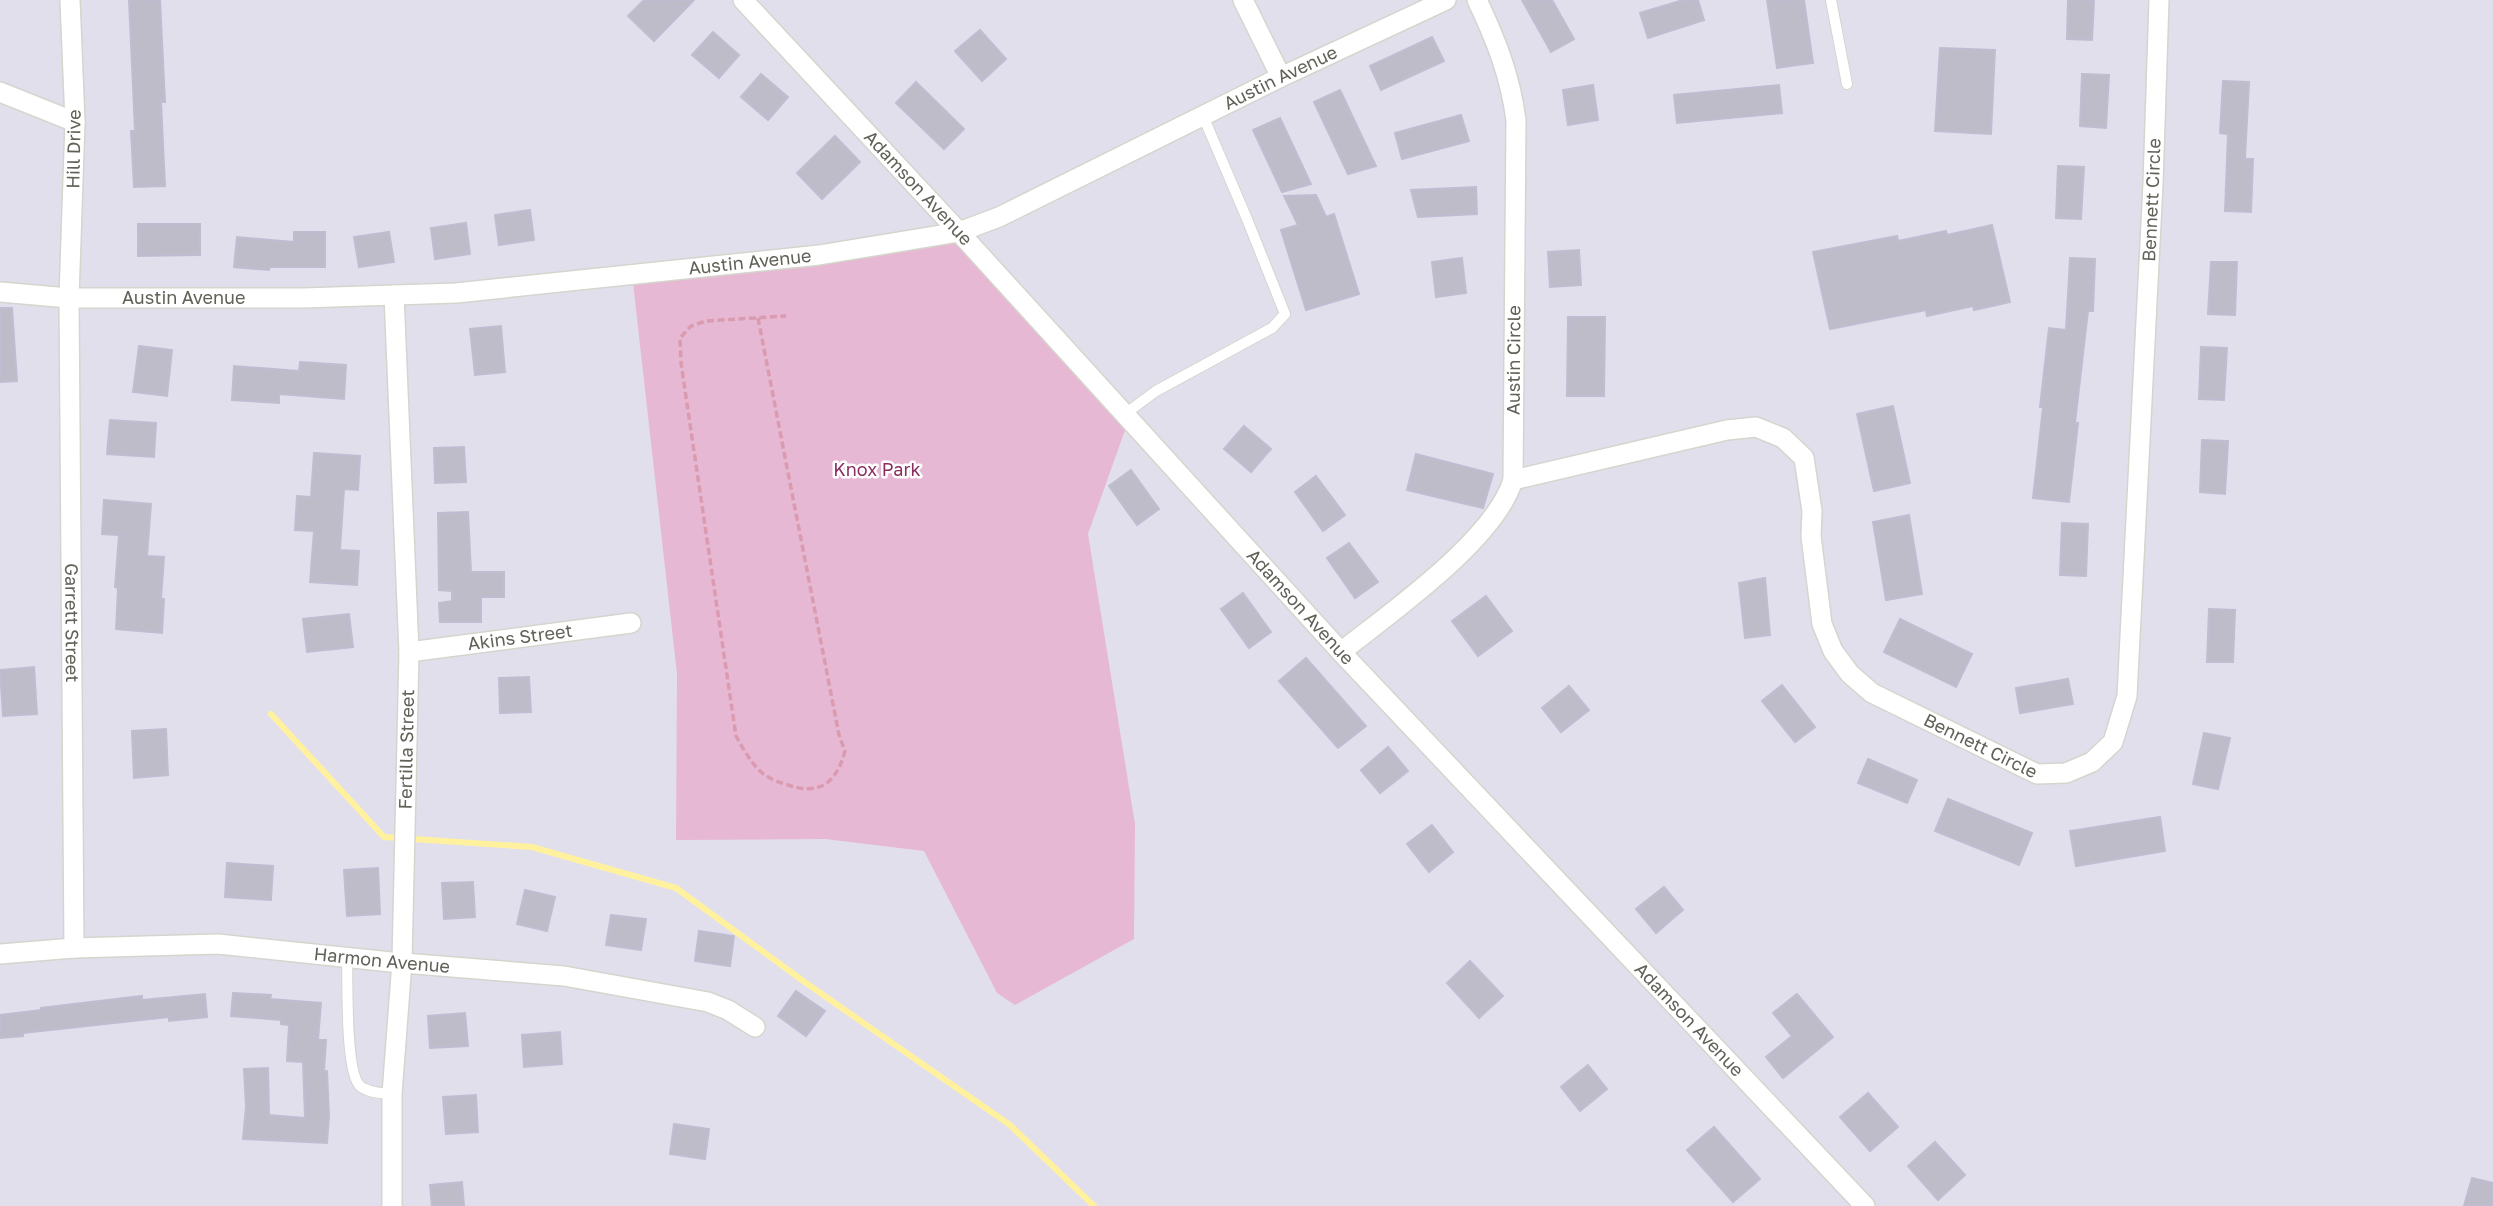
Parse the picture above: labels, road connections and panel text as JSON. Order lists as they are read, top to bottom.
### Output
{
  "streets": {
    "street": [
      "Austin Avenue",
      "Hill Drive",
      "Adamson Avenue",
      "Bennett Circle",
      "Austin Circle",
      "Garrett Street",
      "Akins Street",
      "Fertilla Street",
      "Harmon Avenue"
    ]
  },
  "crossings": [
    ["Austin Avenue", "Hill Drive"],
    ["Austin Avenue", "Adamson Avenue"],
    ["Austin Avenue", "Garrett Street"],
    ["Austin Avenue", "Fertilla Street"],
    ["Hill Drive", "Garrett Street"],
    ["Adamson Avenue", "Austin Circle"],
    ["Bennett Circle", "Austin Circle"],
    ["Garrett Street", "Harmon Avenue"],
    ["Akins Street", "Fertilla Street"],
    ["Fertilla Street", "Harmon Avenue"]
  ],
  "parks": ["Knox Park"]
}
